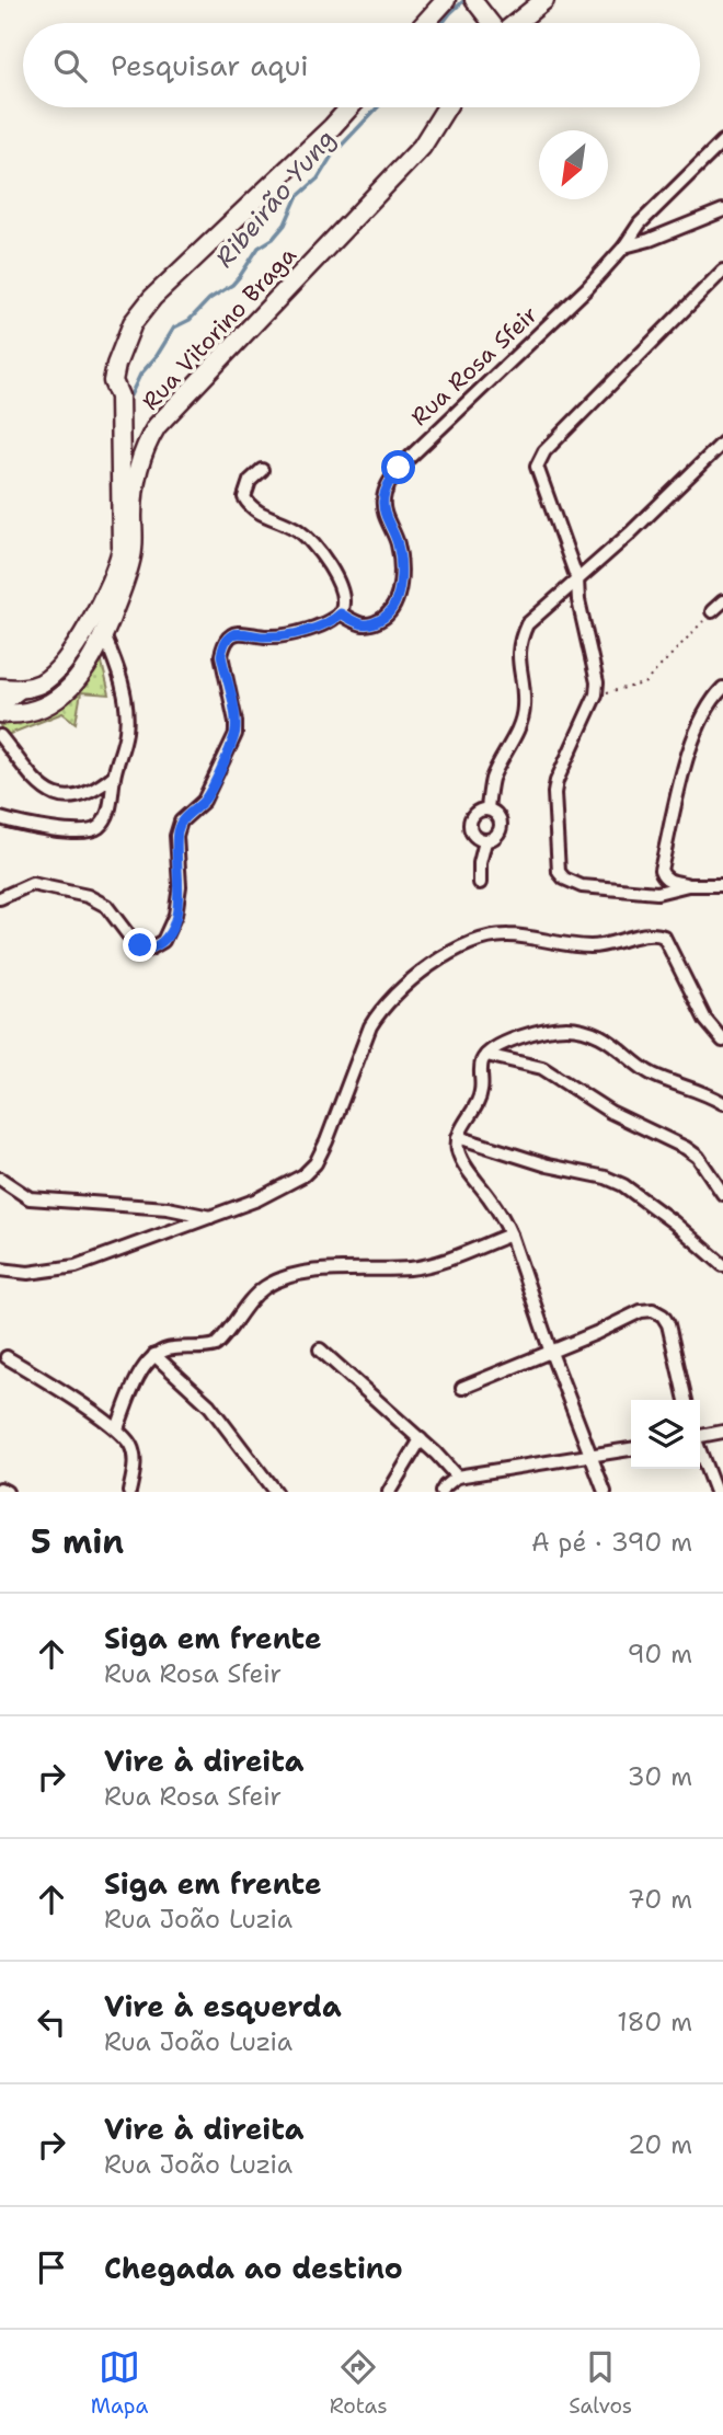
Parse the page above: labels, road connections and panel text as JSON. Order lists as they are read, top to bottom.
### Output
{
  "streets": {
    "main road": ["Rua Vitorino Braga"],
    "street": ["Rua Rosa Sfeir"]
  },
  "water": ["Ribeirão Yung"],
  "north": "bottom left",
  "page": {
    "search": "Pesquisar aqui",
    "heading": ["5 min", "A pé · 390 m"],
    "list": [
      ["Siga em frente", "Rua Rosa Sfeir", "90 m"],
      ["Vire à direita", "Rua Rosa Sfeir", "30 m"],
      ["Siga em frente", "Rua João Luzia", "70 m"],
      ["Vire à esquerda", "Rua João Luzia", "180 m"],
      ["Vire à direita", "Rua João Luzia", "20 m"],
      "Chegada ao destino"
    ],
    "nav": ["Mapa", "Rotas", "Salvos"]
  }
}
